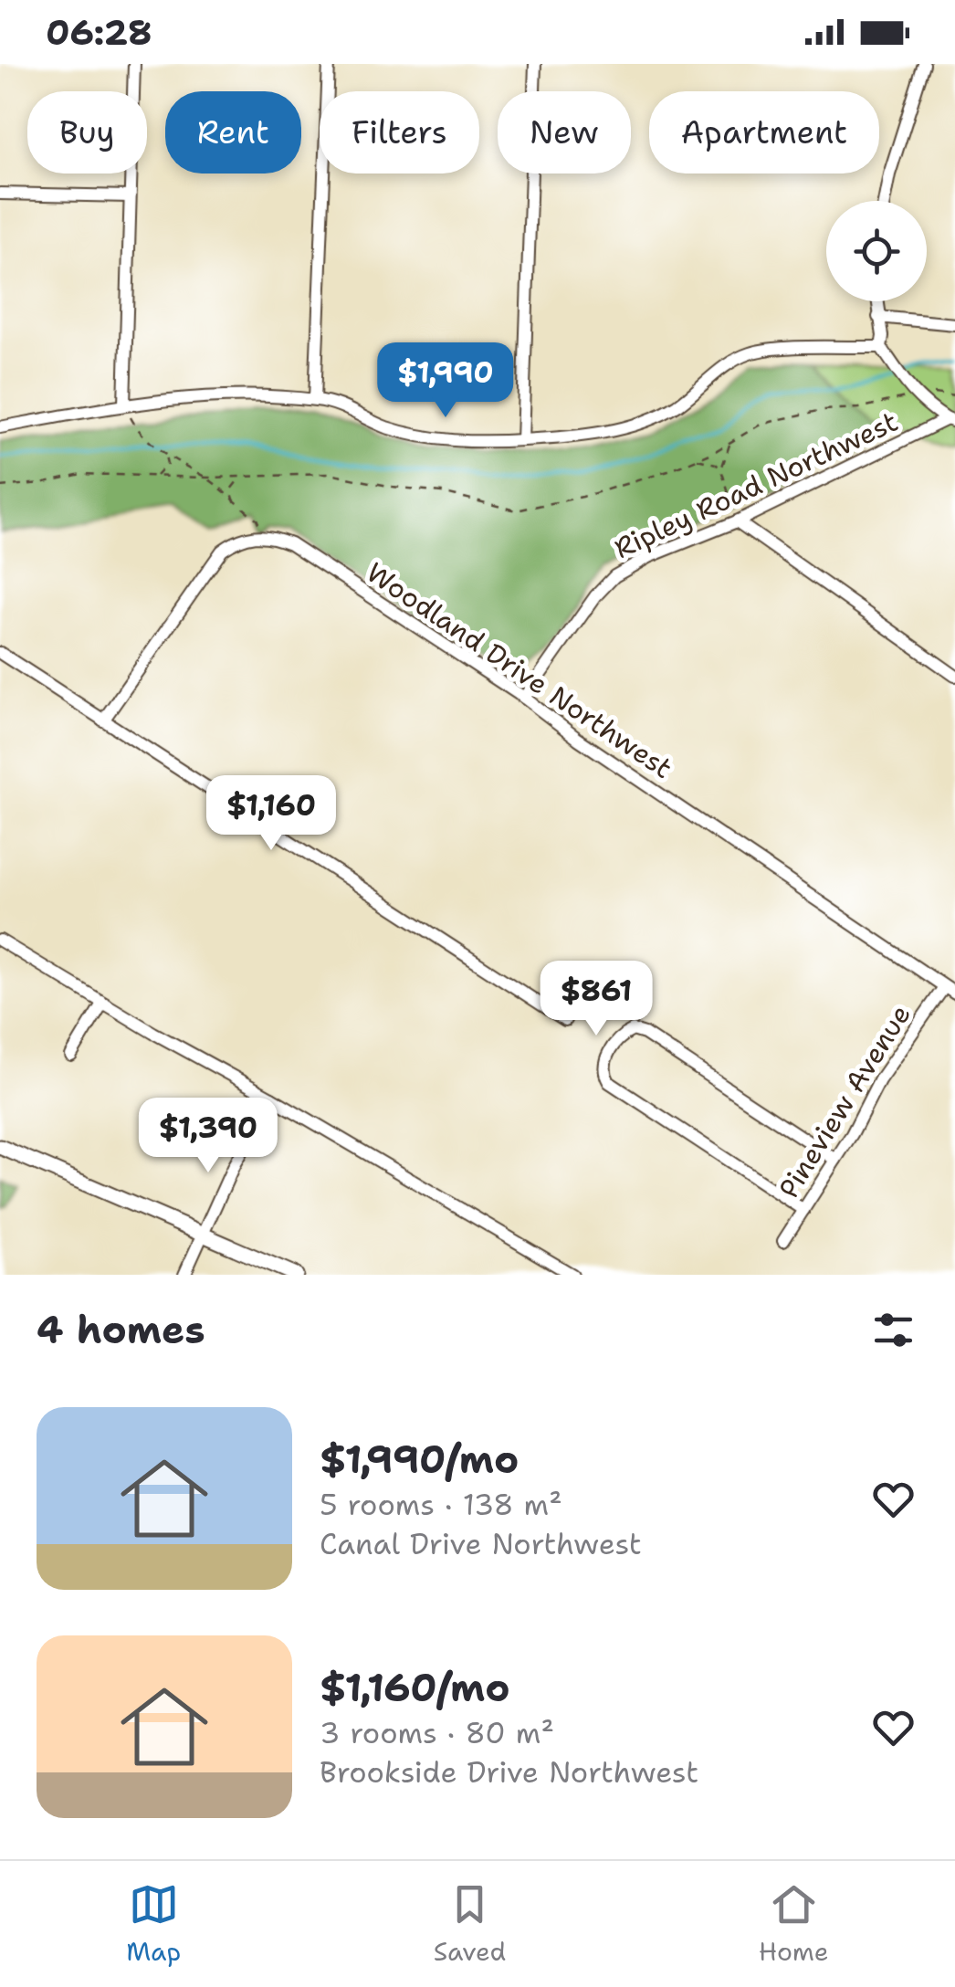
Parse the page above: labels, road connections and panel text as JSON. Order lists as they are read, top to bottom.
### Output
{
  "streets": {
    "street": ["Ripley Road Northwest", "Woodland Drive Northwest", "Pineview Avenue"]
  },
  "crossings": [
    ["Ripley Road Northwest", "Woodland Drive Northwest"],
    ["Woodland Drive Northwest", "Pineview Avenue"]
  ],
  "page": {
    "status": "06:28",
    "chip": [
      "Buy",
      "Rent",
      "Filters",
      "New",
      "Apartment"
    ],
    "price": [
      "$1,990",
      "$1,160",
      "$861",
      "$1,390"
    ],
    "heading": "4 homes",
    "list": [
      {
        "name": "$1,990/mo",
        "note": "5 rooms · 138 m² · Canal Drive Northwest"
      },
      {
        "name": "$1,160/mo",
        "note": "3 rooms · 80 m² · Brookside Drive Northwest"
      }
    ],
    "tabs": ["Map", "Saved", "Home"]
  }
}
